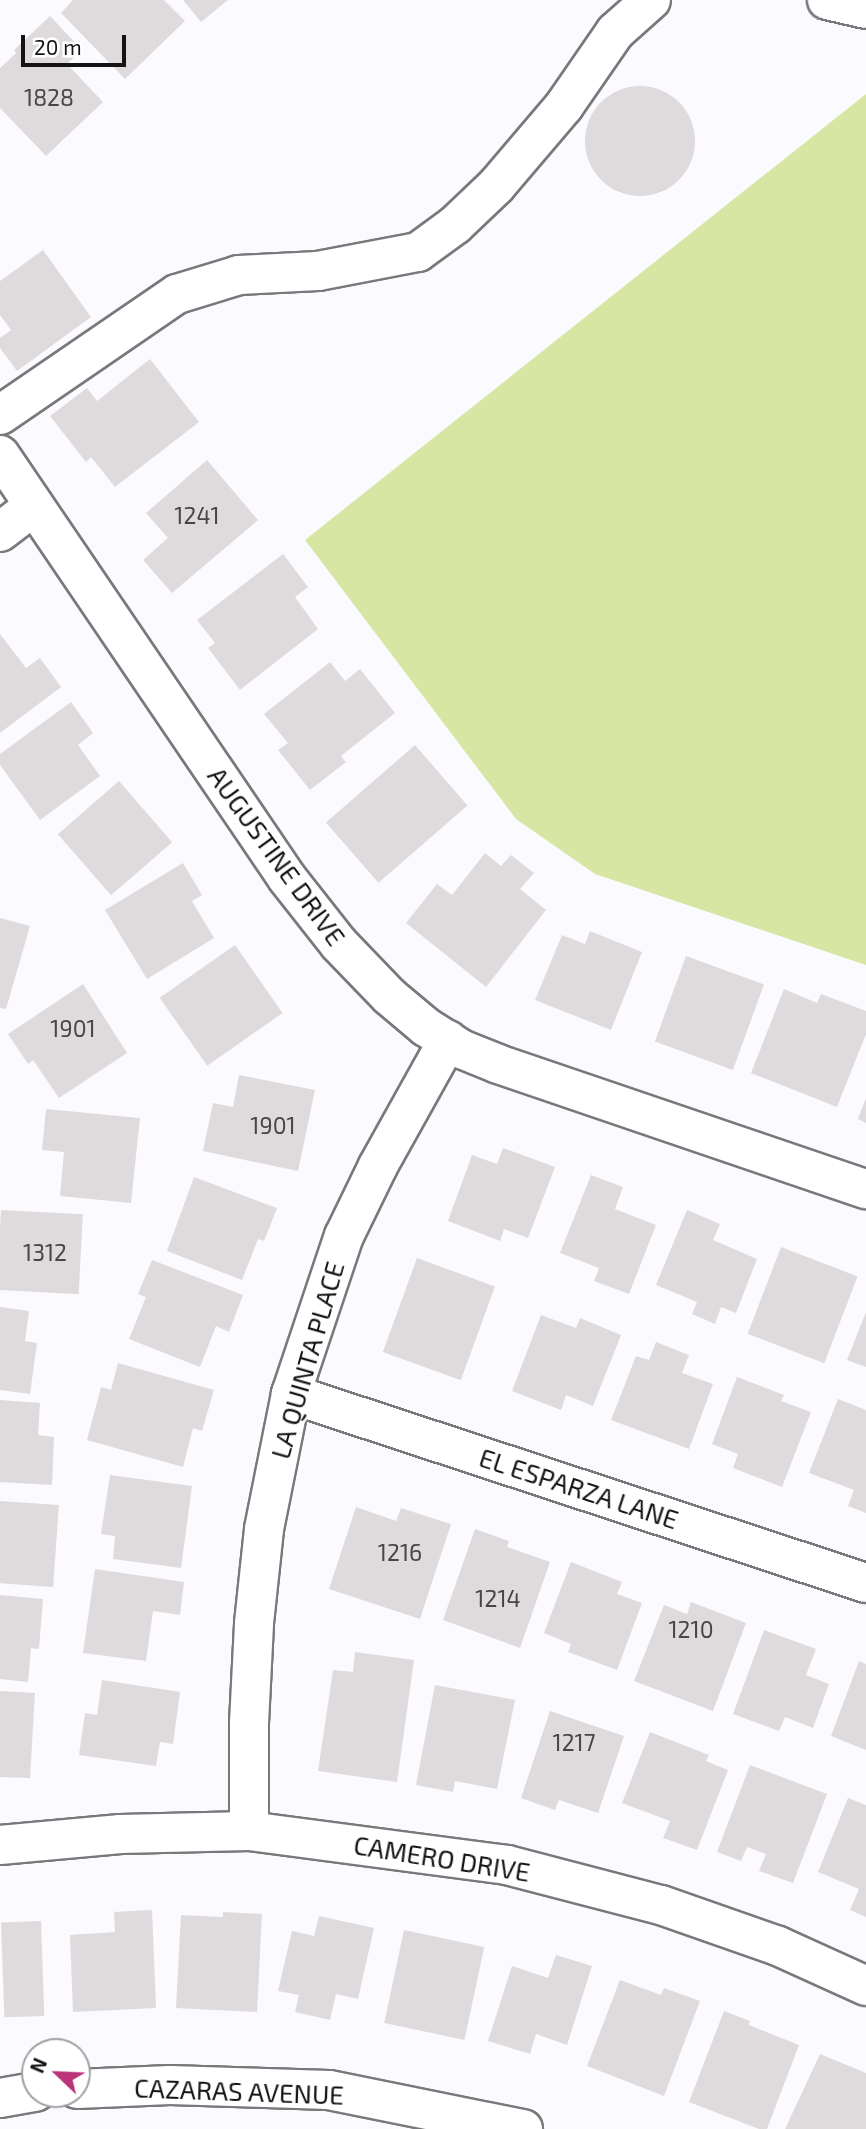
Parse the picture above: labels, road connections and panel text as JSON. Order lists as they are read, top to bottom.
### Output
{
  "streets": {
    "street": [
      "AUGUSTINE DRIVE",
      "LA QUINTA PLACE",
      "EL ESPARZA LANE",
      "CAMERO DRIVE",
      "CAZARAS AVENUE"
    ]
  },
  "crossings": [
    ["AUGUSTINE DRIVE", "LA QUINTA PLACE"],
    ["LA QUINTA PLACE", "EL ESPARZA LANE"],
    ["LA QUINTA PLACE", "CAMERO DRIVE"]
  ],
  "house_numbers": [
    "1828",
    "1241",
    "1901",
    "1901",
    "1312",
    "1216",
    "1214",
    "1210",
    "1217"
  ],
  "scale_bar": "20 m",
  "north": "top left"
}
